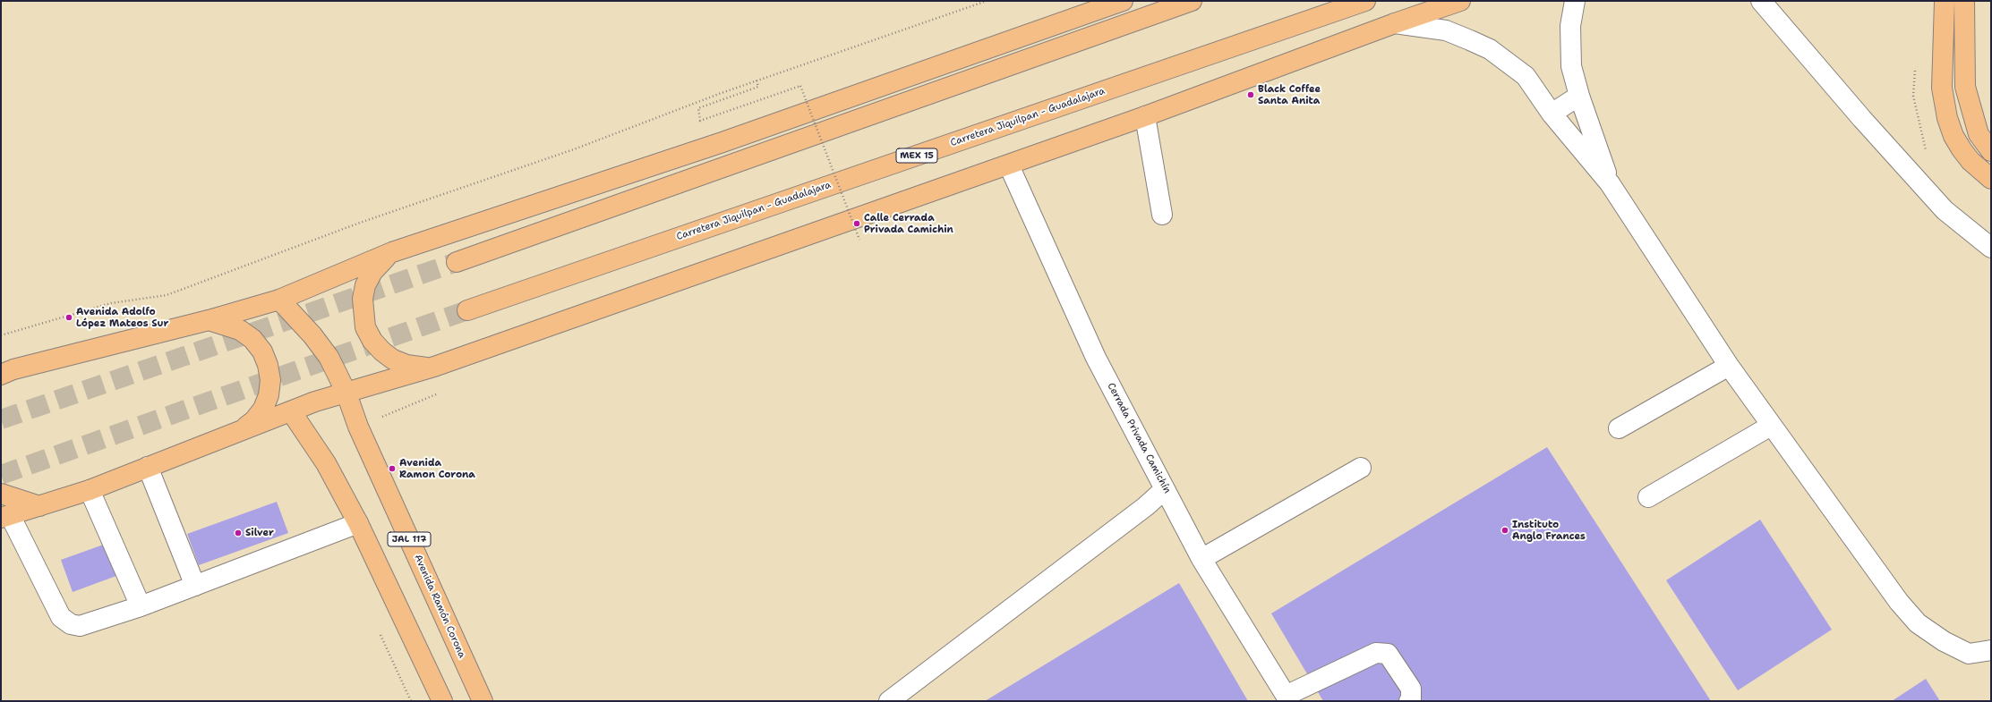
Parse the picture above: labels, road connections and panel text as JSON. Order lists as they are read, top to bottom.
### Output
{
  "streets": {
    "main road": [
      "Carretera Jiquilpan - Guadalajara",
      "MEX 15",
      "JAL 117",
      "Avenida Ramón Corona"
    ],
    "street": ["Cerrada Privada Camichín"]
  },
  "crossings": [
    ["JAL 117", "Avenida Ramón Corona"]
  ],
  "places": [
    "Black Coffee Santa Anita",
    "Calle Cerrada Privada Camichin",
    "Avenida Adolfo López Mateos Sur",
    "Avenida Ramon Corona",
    "Instituto Anglo Frances",
    "Silver"
  ]
}
